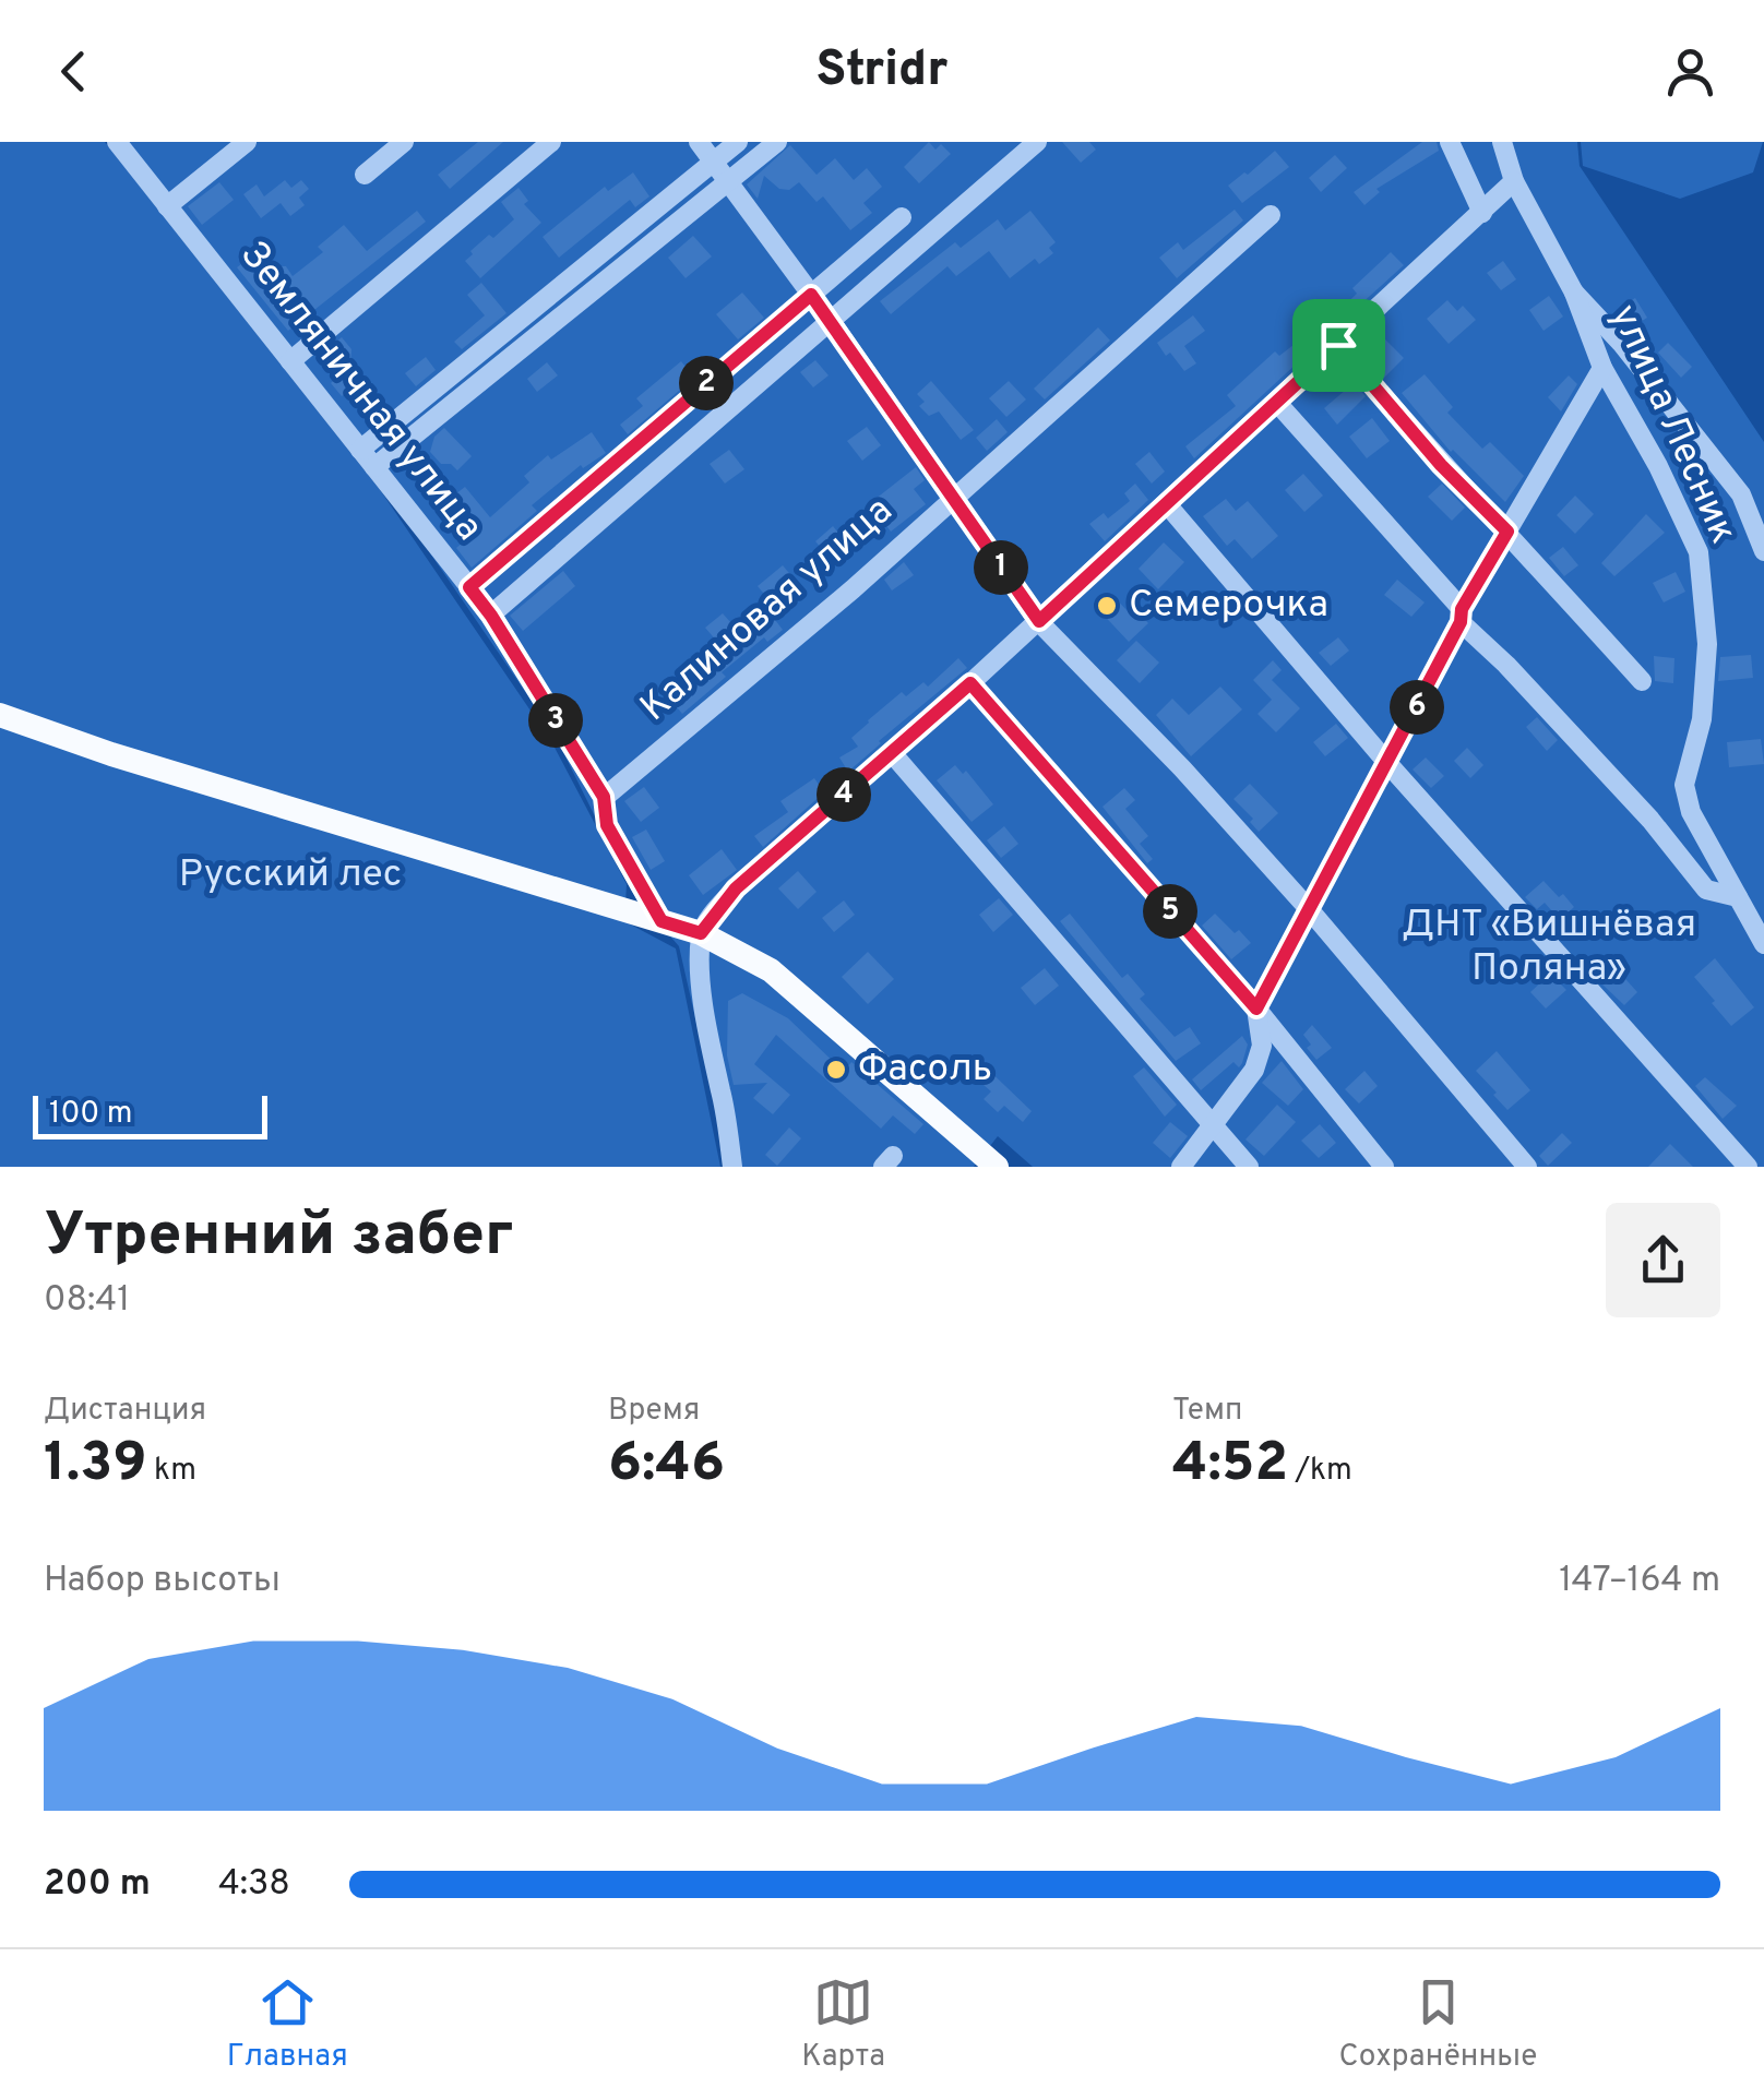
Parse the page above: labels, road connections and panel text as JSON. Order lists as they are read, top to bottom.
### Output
{
  "streets": {
    "street": ["Земляничная улица", "улица Лесник", "Калиновая улица"]
  },
  "crossings": [
    ["Земляничная улица", "Калиновая улица"]
  ],
  "parks": ["Русский лес", "ДНТ «Вишнёвая Поляна»"],
  "places": ["Семерочка", "Фасоль"],
  "scale_bar": "100 m",
  "page": {
    "header": "Stridr",
    "pins": [
      "2",
      "1",
      "6",
      "3",
      "4",
      "5"
    ],
    "scale": "100 m",
    "heading": ["Утренний забег", "08:41"],
    "stats": [
      ["Дистанция", "1.39 km"],
      ["Время", "6:46"],
      ["Темп", "4:52 /km"]
    ],
    "chart": ["Набор высоты", "147–164 m"],
    "list": [
      {
        "name": "200 m",
        "note": "4:38"
      }
    ],
    "tabs": ["Главная", "Карта", "Сохранённые"]
  }
}
